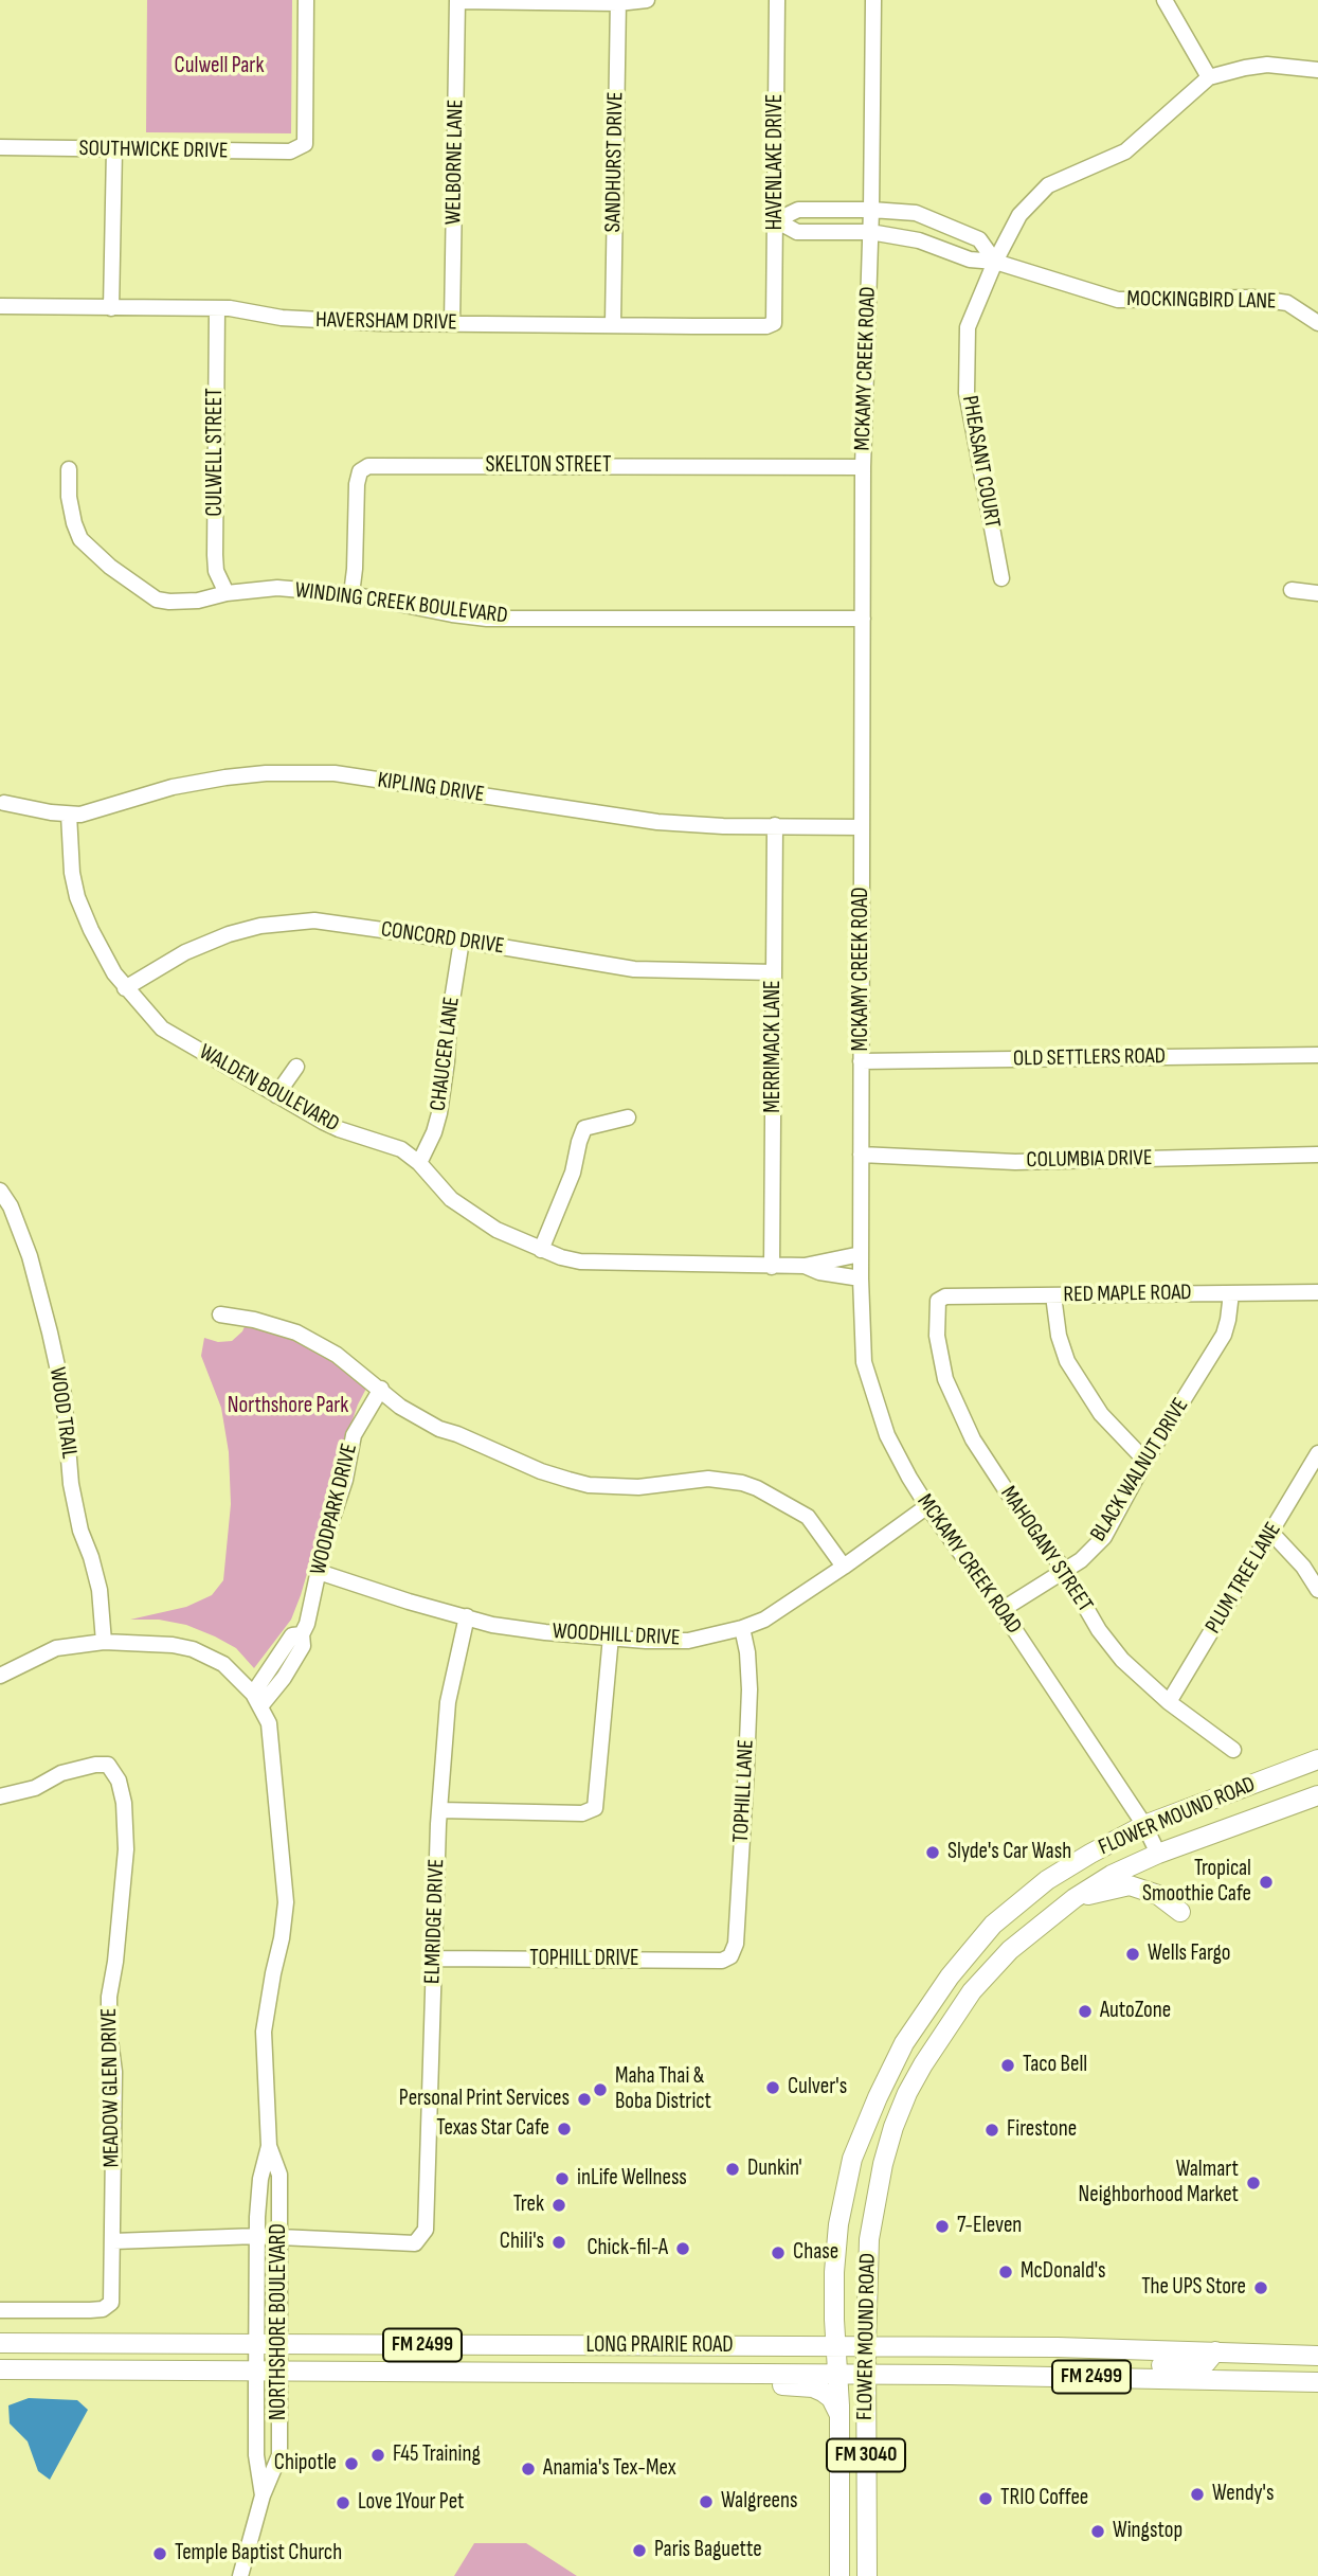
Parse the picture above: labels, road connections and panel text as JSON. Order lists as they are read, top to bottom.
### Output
{
  "streets": {
    "main road": [
      "FLOWER MOUND ROAD",
      "FM 2499",
      "LONG PRAIRIE ROAD",
      "FM 3040"
    ],
    "street": [
      "SOUTHWICKE DRIVE",
      "WELBORNE LANE",
      "SANDHURST DRIVE",
      "HAVENLAKE DRIVE",
      "MOCKINGBIRD LANE",
      "HAVERSHAM DRIVE",
      "MCKAMY CREEK ROAD",
      "CULWELL STREET",
      "PHEASANT COURT",
      "SKELTON STREET",
      "WINDING CREEK BOULEVARD",
      "KIPLING DRIVE",
      "CONCORD DRIVE",
      "MERRIMACK LANE",
      "CHAUCER LANE",
      "OLD SETTLERS ROAD",
      "WALDEN BOULEVARD",
      "COLUMBIA DRIVE",
      "RED MAPLE ROAD",
      "WOOD TRAIL",
      "BLACK WALNUT DRIVE",
      "WOODPARK DRIVE",
      "MAHOGANY STREET",
      "PLUM TREE LANE",
      "WOODHILL DRIVE",
      "TOPHILL LANE",
      "ELMRIDGE DRIVE",
      "TOPHILL DRIVE",
      "MEADOW GLEN DRIVE",
      "NORTHSHORE BOULEVARD"
    ]
  },
  "crossings": [
    ["WELBORNE LANE", "HAVERSHAM DRIVE"],
    ["SANDHURST DRIVE", "HAVERSHAM DRIVE"],
    ["HAVENLAKE DRIVE", "MOCKINGBIRD LANE"],
    ["HAVENLAKE DRIVE", "HAVERSHAM DRIVE"],
    ["MOCKINGBIRD LANE", "MCKAMY CREEK ROAD"],
    ["MOCKINGBIRD LANE", "PHEASANT COURT"],
    ["HAVERSHAM DRIVE", "CULWELL STREET"],
    ["MCKAMY CREEK ROAD", "SKELTON STREET"],
    ["MCKAMY CREEK ROAD", "WINDING CREEK BOULEVARD"],
    ["MCKAMY CREEK ROAD", "KIPLING DRIVE"],
    ["MCKAMY CREEK ROAD", "OLD SETTLERS ROAD"],
    ["MCKAMY CREEK ROAD", "WALDEN BOULEVARD"],
    ["MCKAMY CREEK ROAD", "COLUMBIA DRIVE"],
    ["MCKAMY CREEK ROAD", "BLACK WALNUT DRIVE"],
    ["MCKAMY CREEK ROAD", "WOODHILL DRIVE"],
    ["MCKAMY CREEK ROAD", "FLOWER MOUND ROAD"],
    ["CULWELL STREET", "WINDING CREEK BOULEVARD"],
    ["SKELTON STREET", "WINDING CREEK BOULEVARD"],
    ["KIPLING DRIVE", "MERRIMACK LANE"],
    ["KIPLING DRIVE", "WALDEN BOULEVARD"],
    ["CONCORD DRIVE", "MERRIMACK LANE"],
    ["CONCORD DRIVE", "CHAUCER LANE"],
    ["CONCORD DRIVE", "WALDEN BOULEVARD"],
    ["MERRIMACK LANE", "WALDEN BOULEVARD"],
    ["CHAUCER LANE", "WALDEN BOULEVARD"],
    ["RED MAPLE ROAD", "BLACK WALNUT DRIVE"],
    ["RED MAPLE ROAD", "MAHOGANY STREET"],
    ["WOOD TRAIL", "NORTHSHORE BOULEVARD"],
    ["BLACK WALNUT DRIVE", "MAHOGANY STREET"],
    ["WOODPARK DRIVE", "WOODHILL DRIVE"],
    ["WOODPARK DRIVE", "NORTHSHORE BOULEVARD"],
    ["MAHOGANY STREET", "PLUM TREE LANE"],
    ["WOODHILL DRIVE", "TOPHILL LANE"],
    ["WOODHILL DRIVE", "ELMRIDGE DRIVE"],
    ["TOPHILL LANE", "TOPHILL DRIVE"],
    ["FLOWER MOUND ROAD", "LONG PRAIRIE ROAD"],
    ["ELMRIDGE DRIVE", "TOPHILL DRIVE"],
    ["ELMRIDGE DRIVE", "NORTHSHORE BOULEVARD"],
    ["NORTHSHORE BOULEVARD", "LONG PRAIRIE ROAD"]
  ],
  "parks": ["Culwell Park", "Northshore Park"],
  "places": [
    "Slyde's Car Wash",
    "Tropical Smoothie Cafe",
    "Wells Fargo",
    "AutoZone",
    "Taco Bell",
    "Culver's",
    "Maha Thai & Boba District",
    "Personal Print Services",
    "Texas Star Cafe",
    "Firestone",
    "Dunkin'",
    "inLife Wellness",
    "Walmart Neighborhood Market",
    "Trek",
    "7-Eleven",
    "Chili's",
    "Chick-fil-A",
    "Chase",
    "McDonald's",
    "The UPS Store",
    "F45 Training",
    "Chipotle",
    "Anamia's Tex-Mex",
    "Wendy's",
    "TRIO Coffee",
    "Walgreens",
    "Love 1Your Pet",
    "Wingstop",
    "Paris Baguette",
    "Temple Baptist Church"
  ]
}
